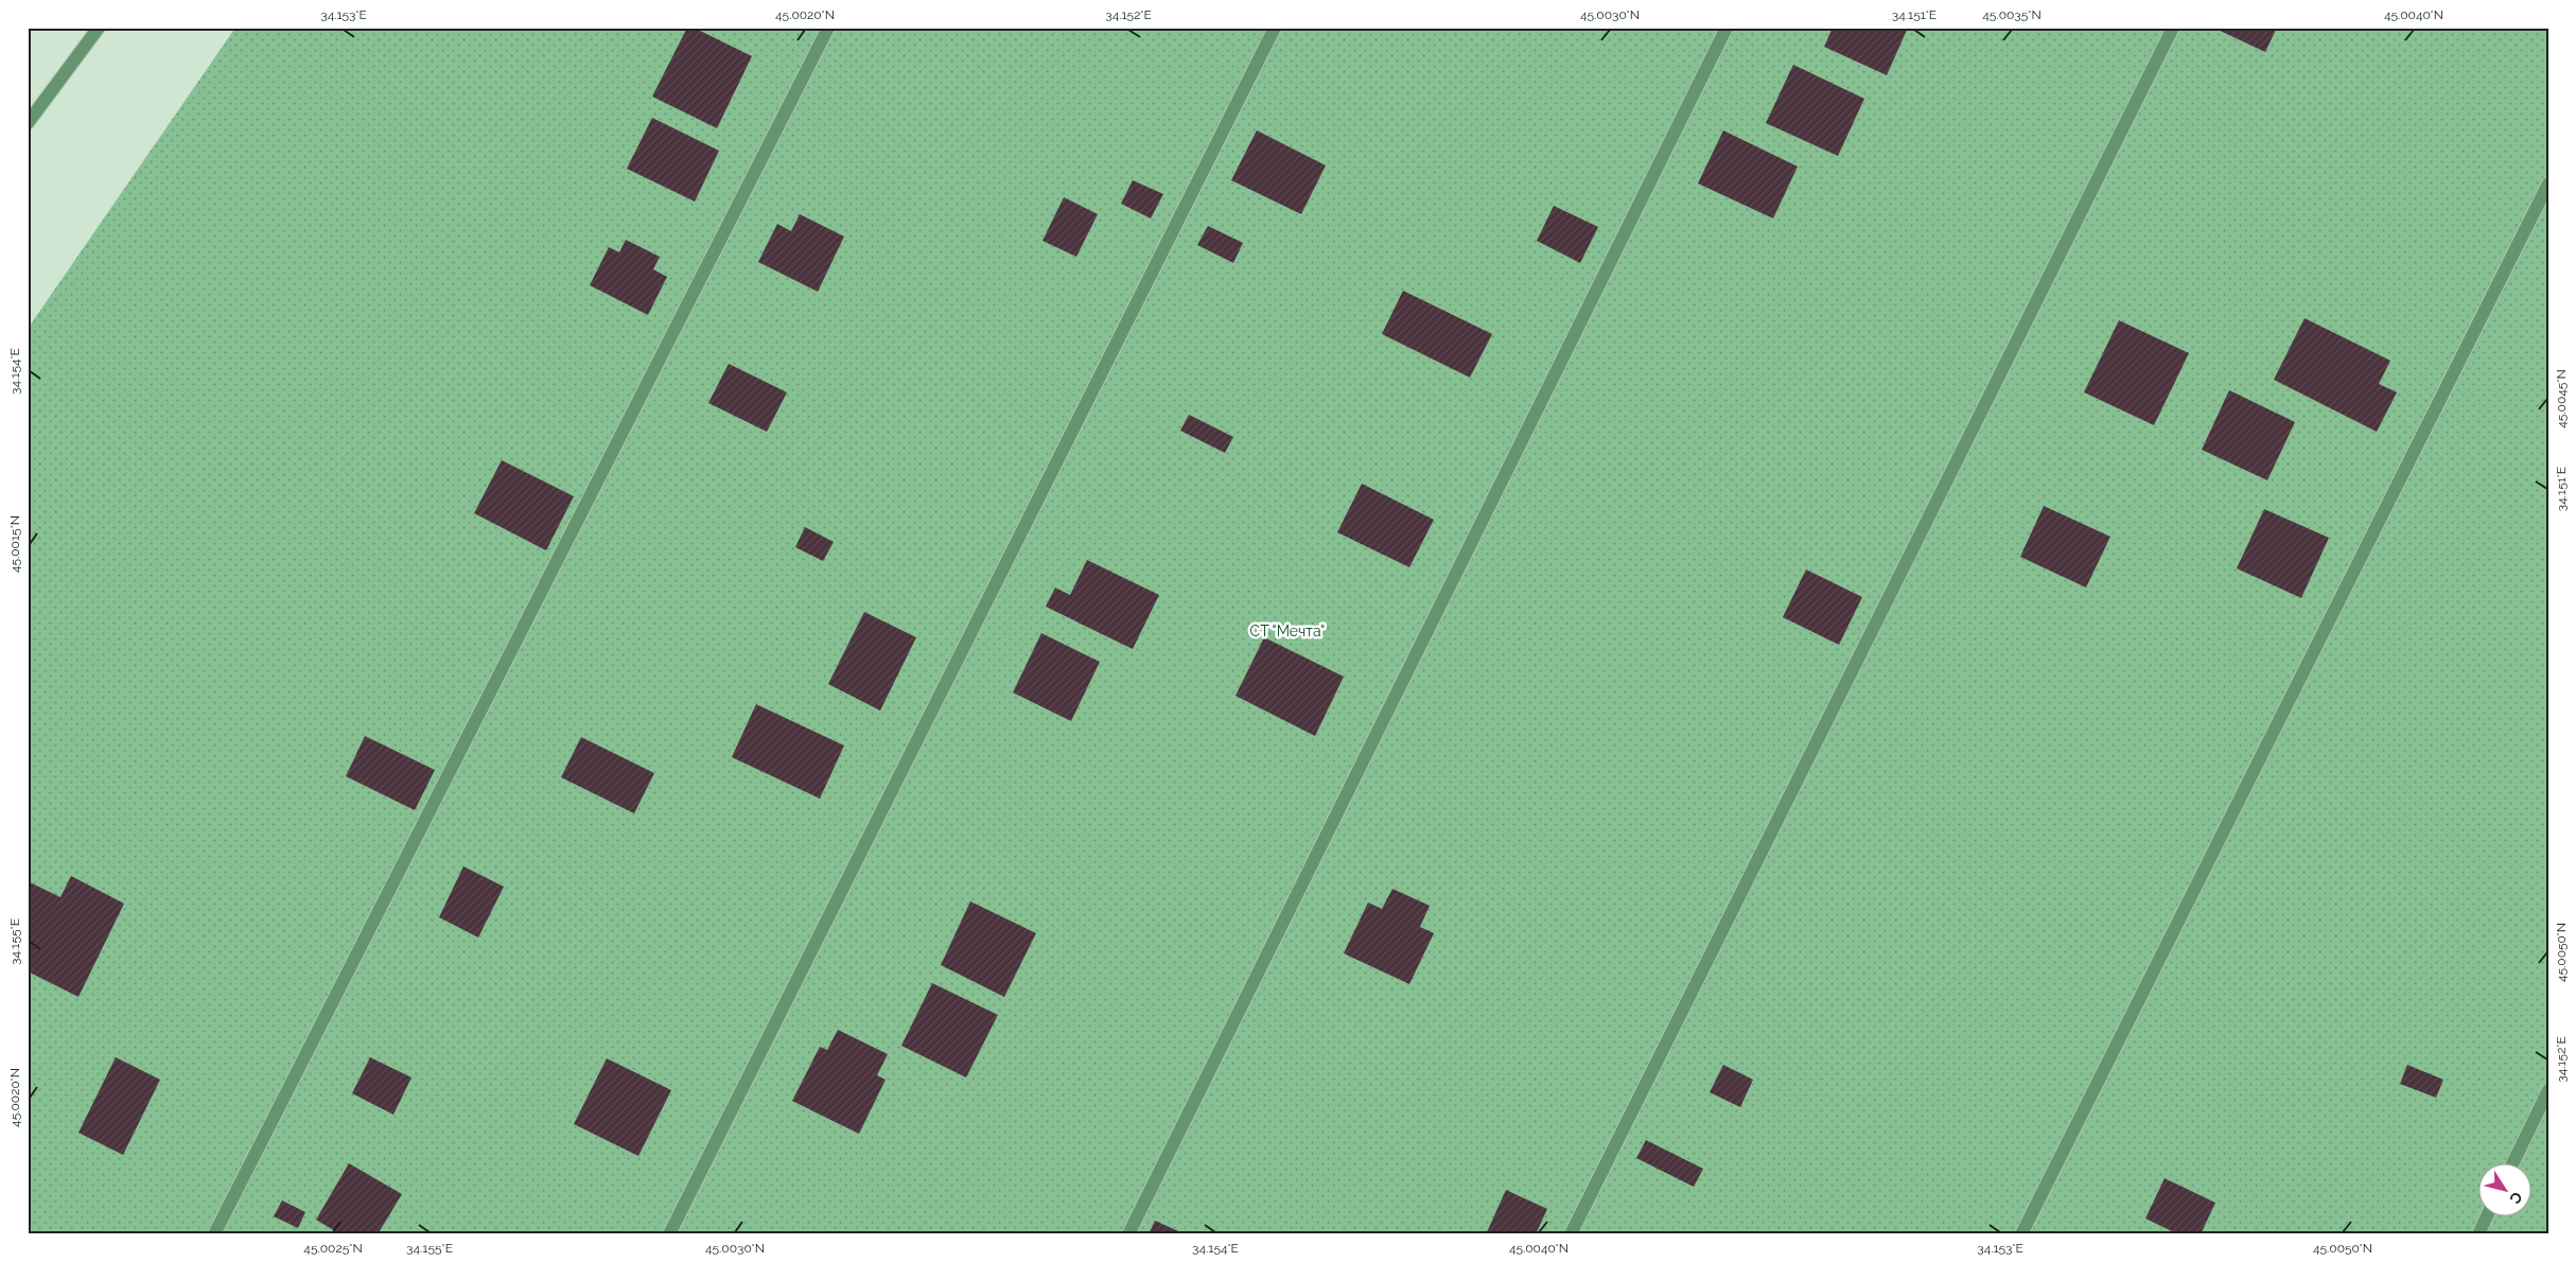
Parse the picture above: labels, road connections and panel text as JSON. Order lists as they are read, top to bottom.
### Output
{
  "parks": ["СТ \"Мечта\""],
  "north": "bottom right",
  "coordinates": [
    "34.153°E",
    "45.0020°N",
    "34.152°E",
    "45.0030°N",
    "34.151°E",
    "45.0035°N",
    "45.0040°N",
    "34.154°E",
    "45.0045°N",
    "45.0015°N",
    "34.155°E",
    "45.0050°N",
    "45.0025°N"
  ]
}
